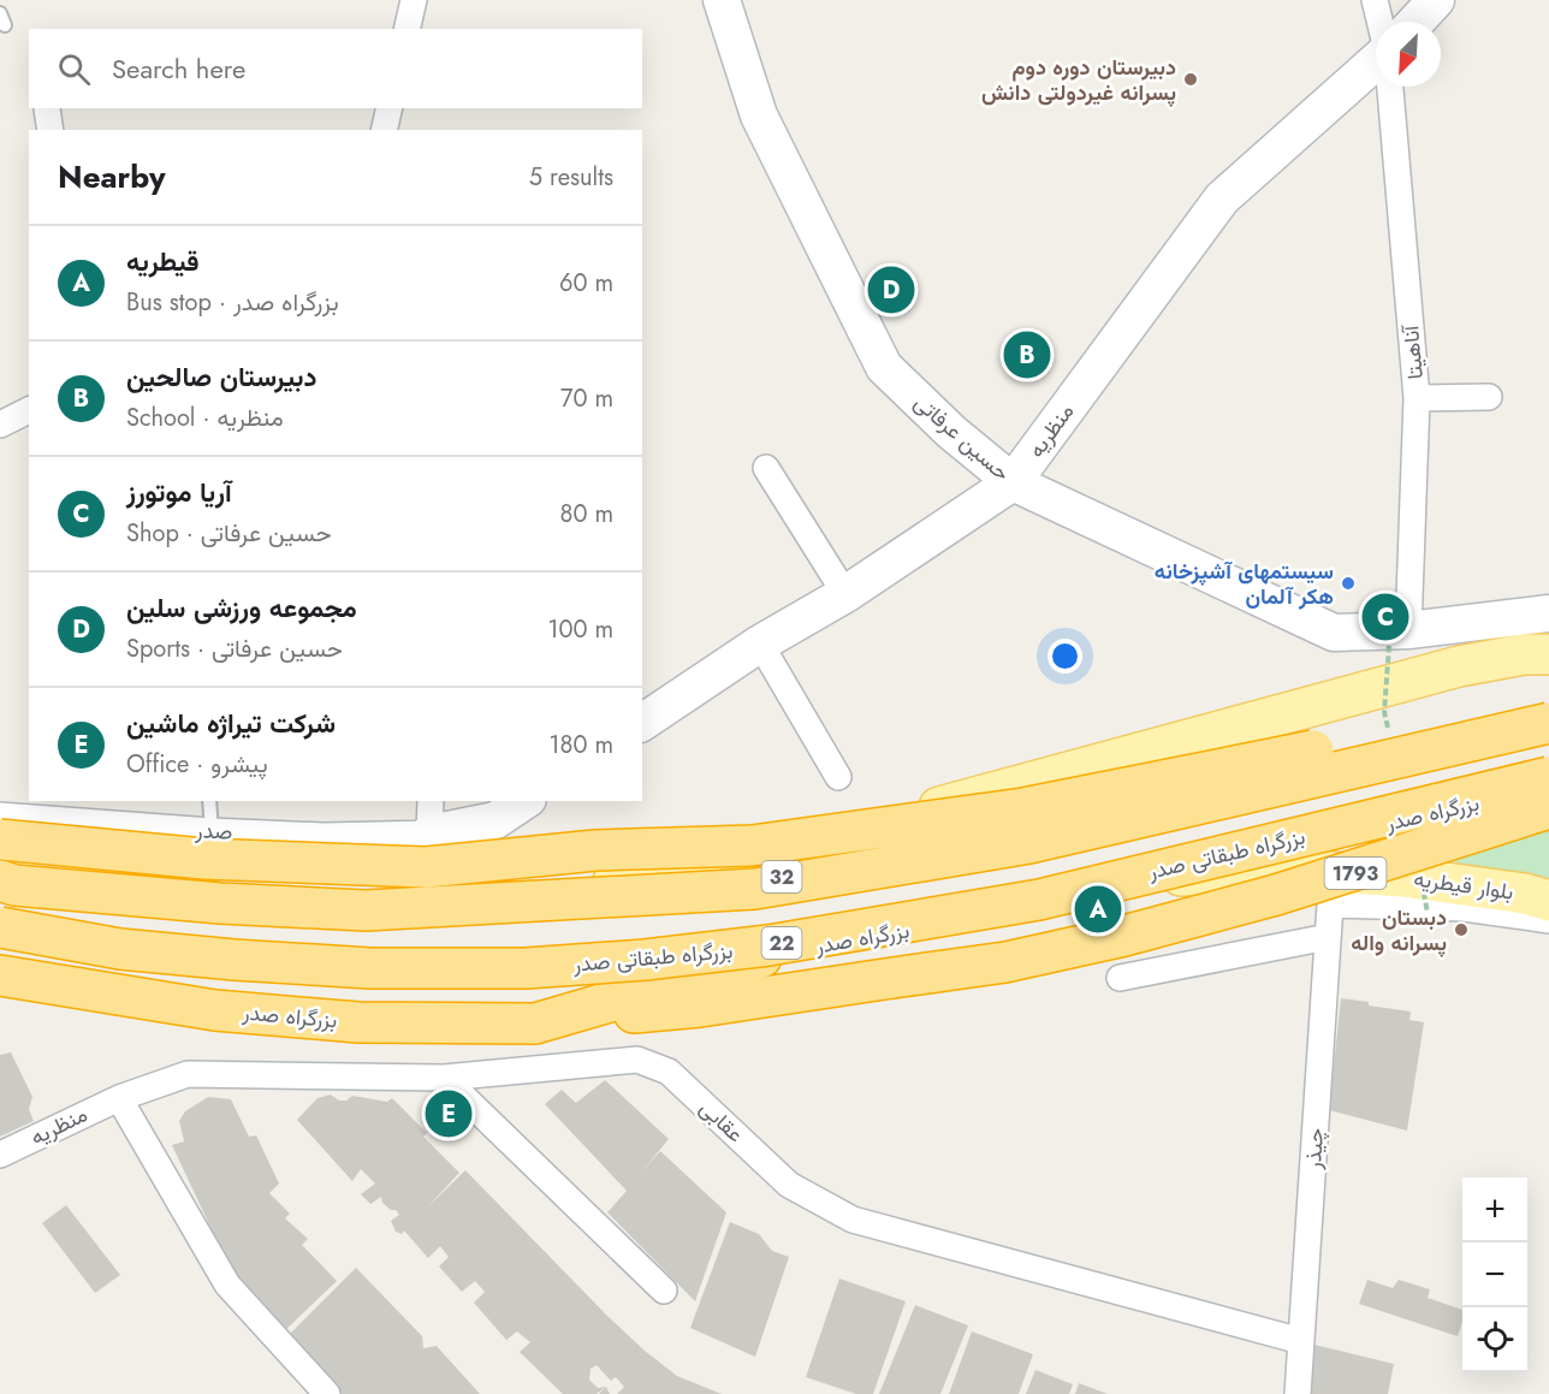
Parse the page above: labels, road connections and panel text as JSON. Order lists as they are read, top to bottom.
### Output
{
  "streets": {
    "highway": [
      "بزرگراه صدر",
      "بزرگراه طبقاتی صدر",
      "32",
      "22"
    ],
    "main road": ["1793", "بلوار قیطریه"],
    "street": [
      "آناهیتا",
      "منظریه",
      "حسین عرفاتی",
      "صدر",
      "عقابی",
      "چیذر"
    ]
  },
  "crossings": [
    ["آناهیتا", "حسین عرفاتی"],
    ["منظریه", "حسین عرفاتی"],
    ["منظریه", "عقابی"],
    ["بزرگراه صدر", "بلوار قیطریه"],
    ["عقابی", "چیذر"]
  ],
  "places": ["دبیرستان دوره دوم پسرانه غیردولتی دانش", "سیستمهای آشپزخانه هکر آلمان", "دبستان پسرانه واله"],
  "north": "bottom left",
  "page": {
    "search": "Search here",
    "heading": ["Nearby", "5 results"],
    "list": [
      {
        "mark": "A",
        "name": "قیطریه",
        "note": "Bus stop · بزرگراه صدر",
        "value": "60 m"
      },
      {
        "mark": "B",
        "name": "دبیرستان صالحین",
        "note": "School · منظریه",
        "value": "70 m"
      },
      {
        "mark": "C",
        "name": "آریا موتورز",
        "note": "Shop · حسین عرفاتی",
        "value": "80 m"
      },
      {
        "mark": "D",
        "name": "مجموعه ورزشی سلین",
        "note": "Sports · حسین عرفاتی",
        "value": "100 m"
      },
      {
        "mark": "E",
        "name": "شرکت تیراژه ماشین",
        "note": "Office · پیشرو",
        "value": "180 m"
      }
    ],
    "pins": [
      "D",
      "B",
      "C",
      "A",
      "E"
    ],
    "map_buttons": ["+", "−"]
  }
}
